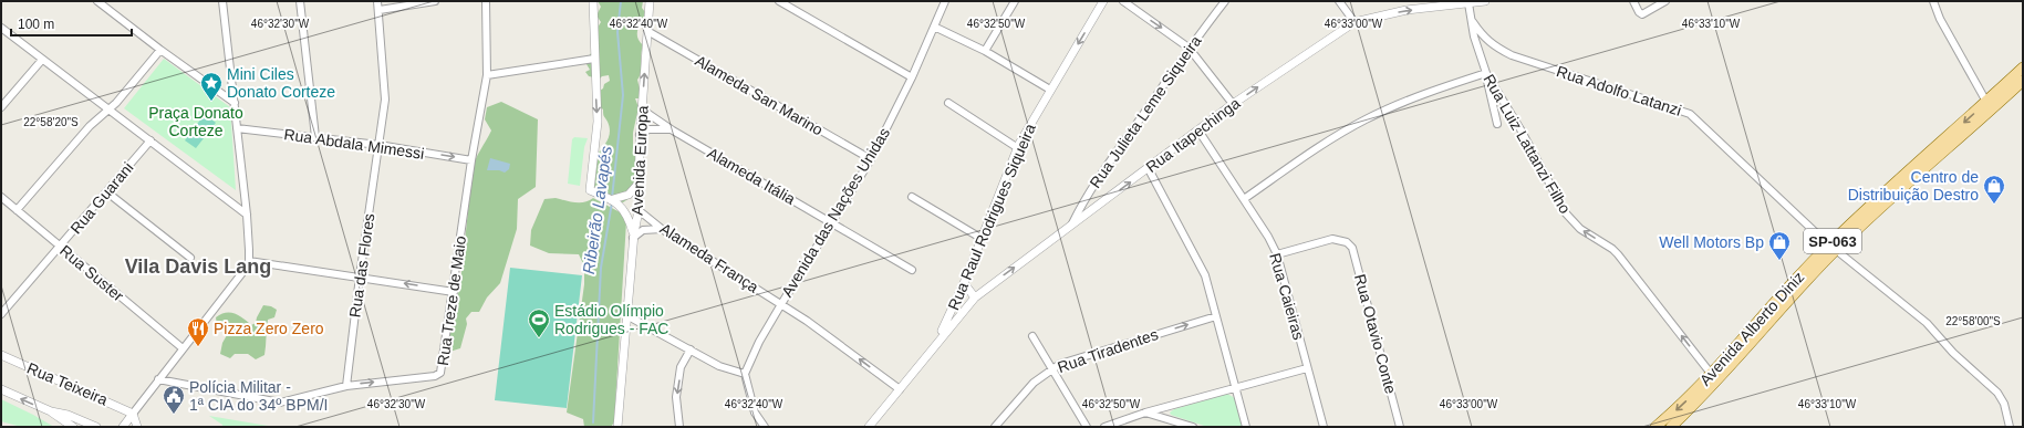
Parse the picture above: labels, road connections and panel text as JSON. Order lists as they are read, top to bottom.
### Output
{
  "streets": {
    "main road": ["SP-063", "Avenida Alberto Diniz"],
    "street": [
      "Rua Adolfo Latanzi",
      "Alameda San Marino",
      "Rua Julieta Leme Siqueira",
      "Rua Itapechinga",
      "Rua Abdala Mimessi",
      "Rua Luiz Lattanzi Filho",
      "Avenida Europa",
      "Alameda Itália",
      "Rua Guarani",
      "Avenida das Nações Unidas",
      "Rua Raul Rodrigues Siqueira",
      "Alameda França",
      "Rua das Flores",
      "Rua Suster",
      "Rua Caieiras",
      "Rua Treze de Maio",
      "Rua Otavio Conte",
      "Rua Tiradentes",
      "Rua Teixeira"
    ]
  },
  "crossings": [
    ["Rua Adolfo Latanzi", "Rua Itapechinga"],
    ["Rua Adolfo Latanzi", "Rua Luiz Lattanzi Filho"],
    ["Rua Adolfo Latanzi", "Avenida Alberto Diniz"],
    ["Alameda San Marino", "Avenida Europa"],
    ["Alameda San Marino", "Avenida das Nações Unidas"],
    ["Rua Julieta Leme Siqueira", "Rua Itapechinga"],
    ["Rua Itapechinga", "Rua Raul Rodrigues Siqueira"],
    ["Rua Itapechinga", "Rua Caieiras"],
    ["Rua Abdala Mimessi", "Rua das Flores"],
    ["Rua Abdala Mimessi", "Rua Treze de Maio"],
    ["Rua Luiz Lattanzi Filho", "Avenida Alberto Diniz"],
    ["Avenida Europa", "Alameda Itália"],
    ["Avenida Europa", "Alameda França"],
    ["Alameda Itália", "Avenida das Nações Unidas"],
    ["Rua Guarani", "Rua Suster"],
    ["Avenida das Nações Unidas", "Alameda França"],
    ["Rua das Flores", "Rua Treze de Maio"],
    ["Rua Caieiras", "Rua Otavio Conte"]
  ],
  "one_way": [
    "Rua Itapechinga",
    "Rua Abdala Mimessi",
    "Rua Luiz Lattanzi Filho",
    "Alameda França",
    "Rua Tiradentes"
  ],
  "districts": ["Vila Davis Lang"],
  "water": ["Ribeirão Lavapés"],
  "parks": ["Praça Donato Corteze"],
  "places": {
    "place": ["Mini Ciles Donato Corteze"],
    "shop": ["Centro de Distribuição Destro", "Well Motors Bp"],
    "sports": ["Estádio Olímpio Rodrigues - FAC"],
    "restaurant": ["Pizza Zero Zero"],
    "public building": ["Polícia Militar - 1ª CIA do 34º BPM/I"]
  },
  "scale_bar": "100 m",
  "coordinates": [
    "46°32'30\"W",
    "46°32'40\"W",
    "46°32'50\"W",
    "46°33'00\"W",
    "46°33'10\"W",
    "22°58'20\"S",
    "22°58'00\"S"
  ]
}
